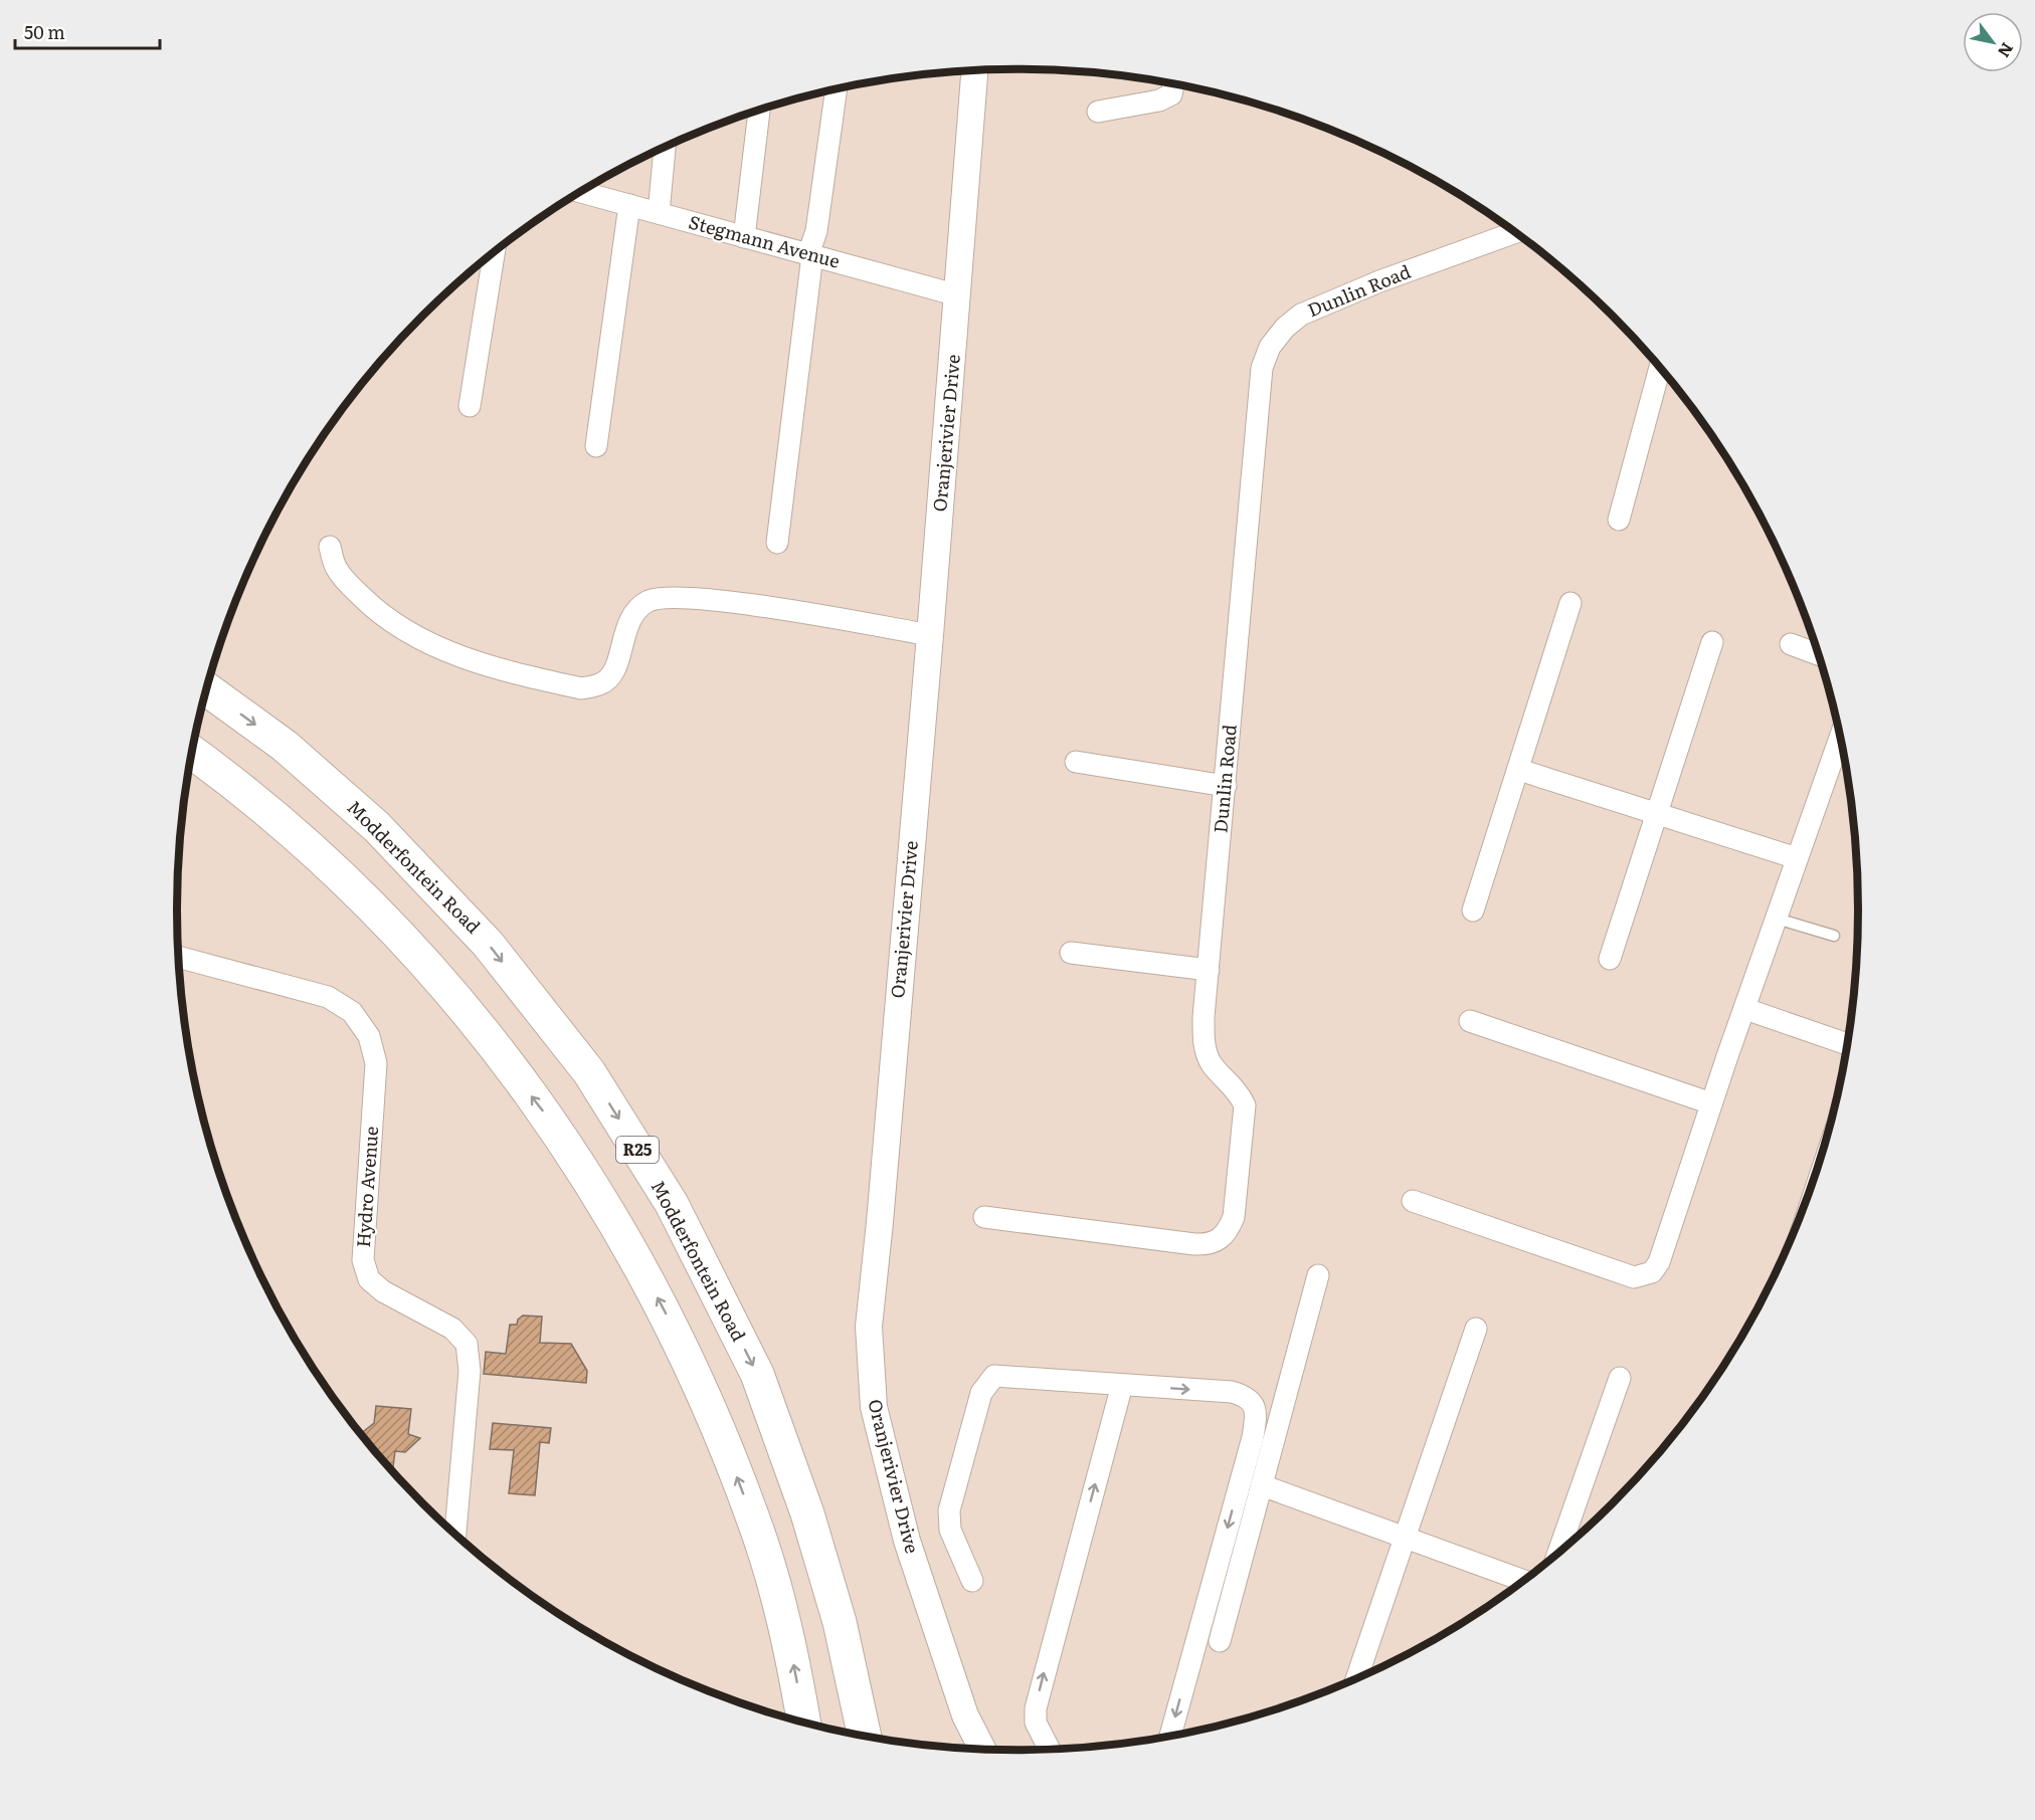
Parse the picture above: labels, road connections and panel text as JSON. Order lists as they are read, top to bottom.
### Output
{
  "streets": {
    "main road": ["Modderfontein Road", "R25"],
    "street": [
      "Stegmann Avenue",
      "Dunlin Road",
      "Oranjerivier Drive",
      "Hydro Avenue"
    ]
  },
  "crossings": [
    ["Stegmann Avenue", "Oranjerivier Drive"]
  ],
  "scale_bar": "50 m",
  "north": "bottom right"
}
